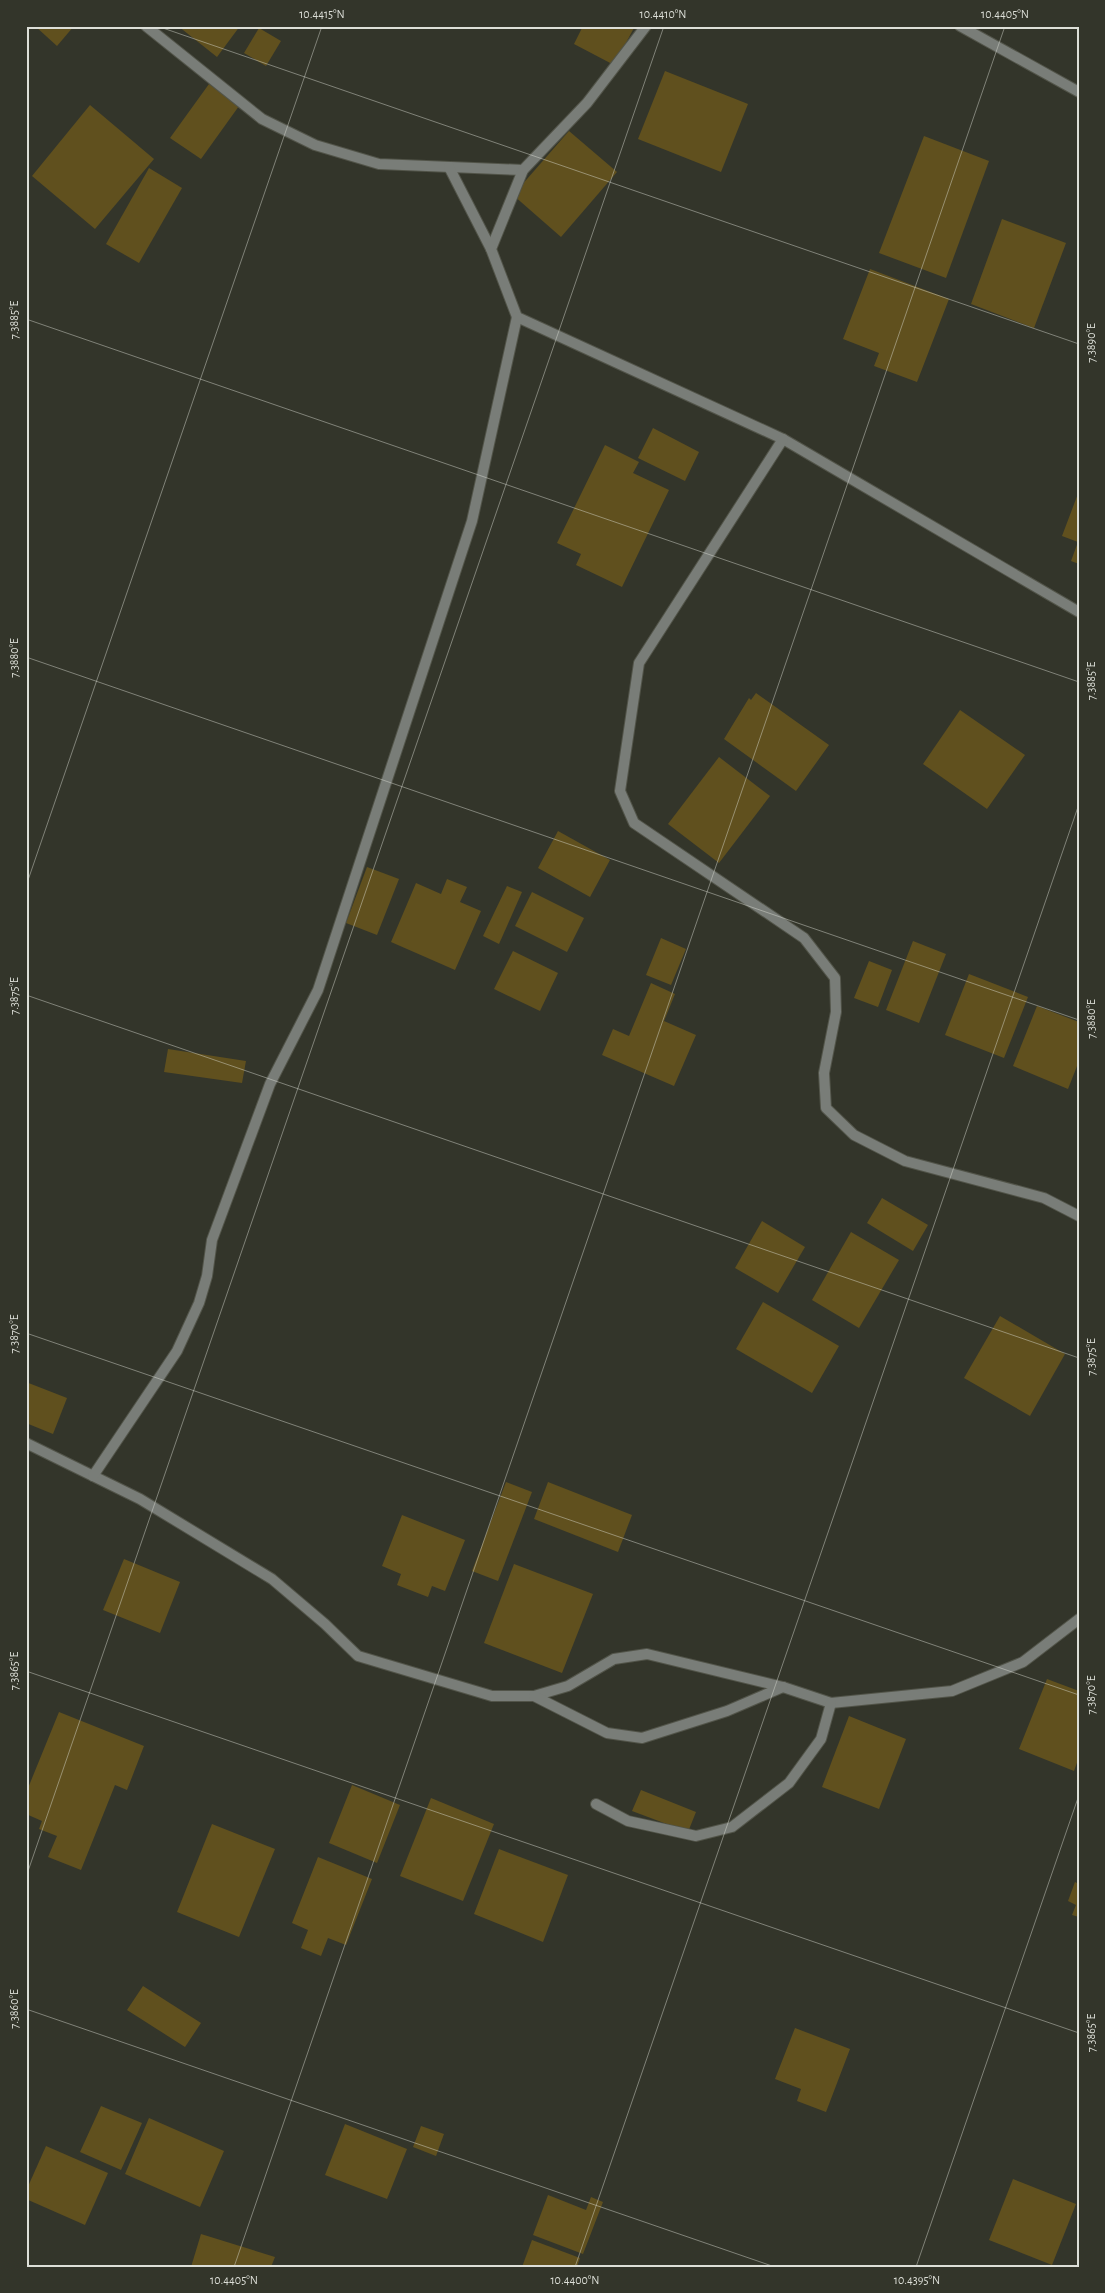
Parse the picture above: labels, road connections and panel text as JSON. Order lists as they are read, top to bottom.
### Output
{
  "coordinates": [
    "10.4415°N",
    "10.4410°N",
    "10.4405°N",
    "7.3885°E",
    "7.3890°E",
    "7.3880°E",
    "7.3875°E",
    "7.3870°E",
    "7.3865°E",
    "7.3860°E",
    "10.4400°N",
    "10.4395°N"
  ]
}
